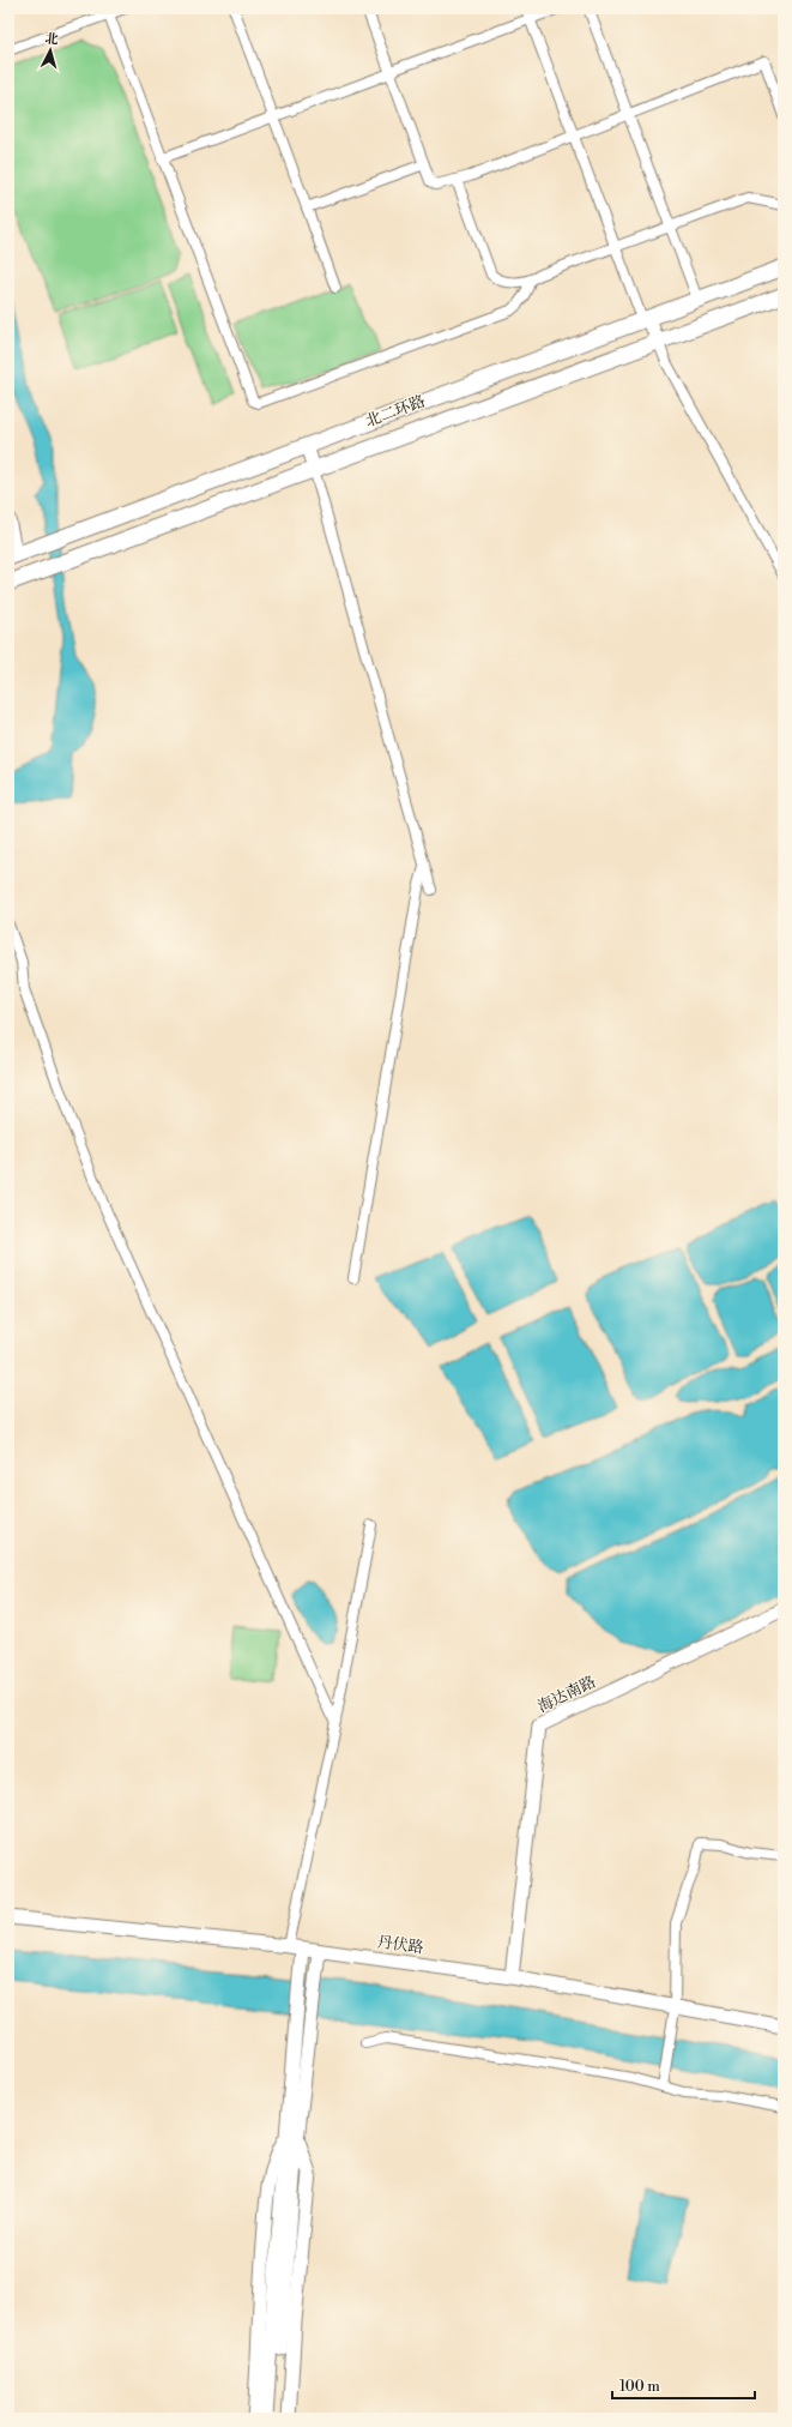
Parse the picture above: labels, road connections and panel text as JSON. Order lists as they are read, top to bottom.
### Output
{
  "streets": {
    "main road": ["北二环路", "海达南路", "丹伏路"]
  },
  "crossings": [
    ["海达南路", "丹伏路"]
  ],
  "scale_bar": "100 m",
  "north": "top"
}
